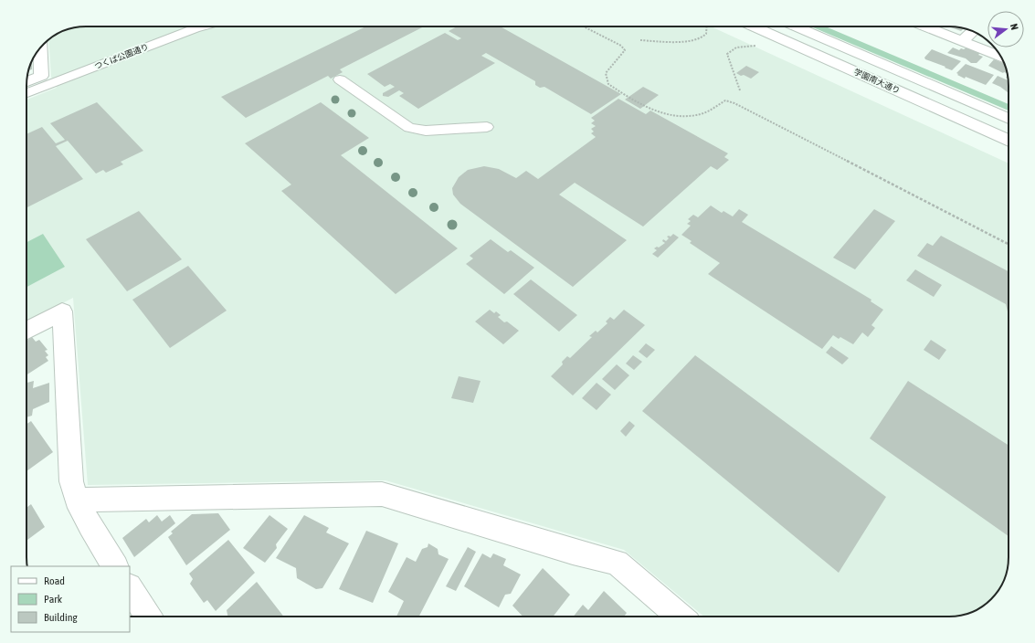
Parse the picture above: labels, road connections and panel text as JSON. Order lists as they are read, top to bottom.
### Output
{
  "streets": {
    "street": ["つくば公園通り", "学園南大通り"]
  },
  "legend": ["Road", "Park", "Building"],
  "north": "right"
}
